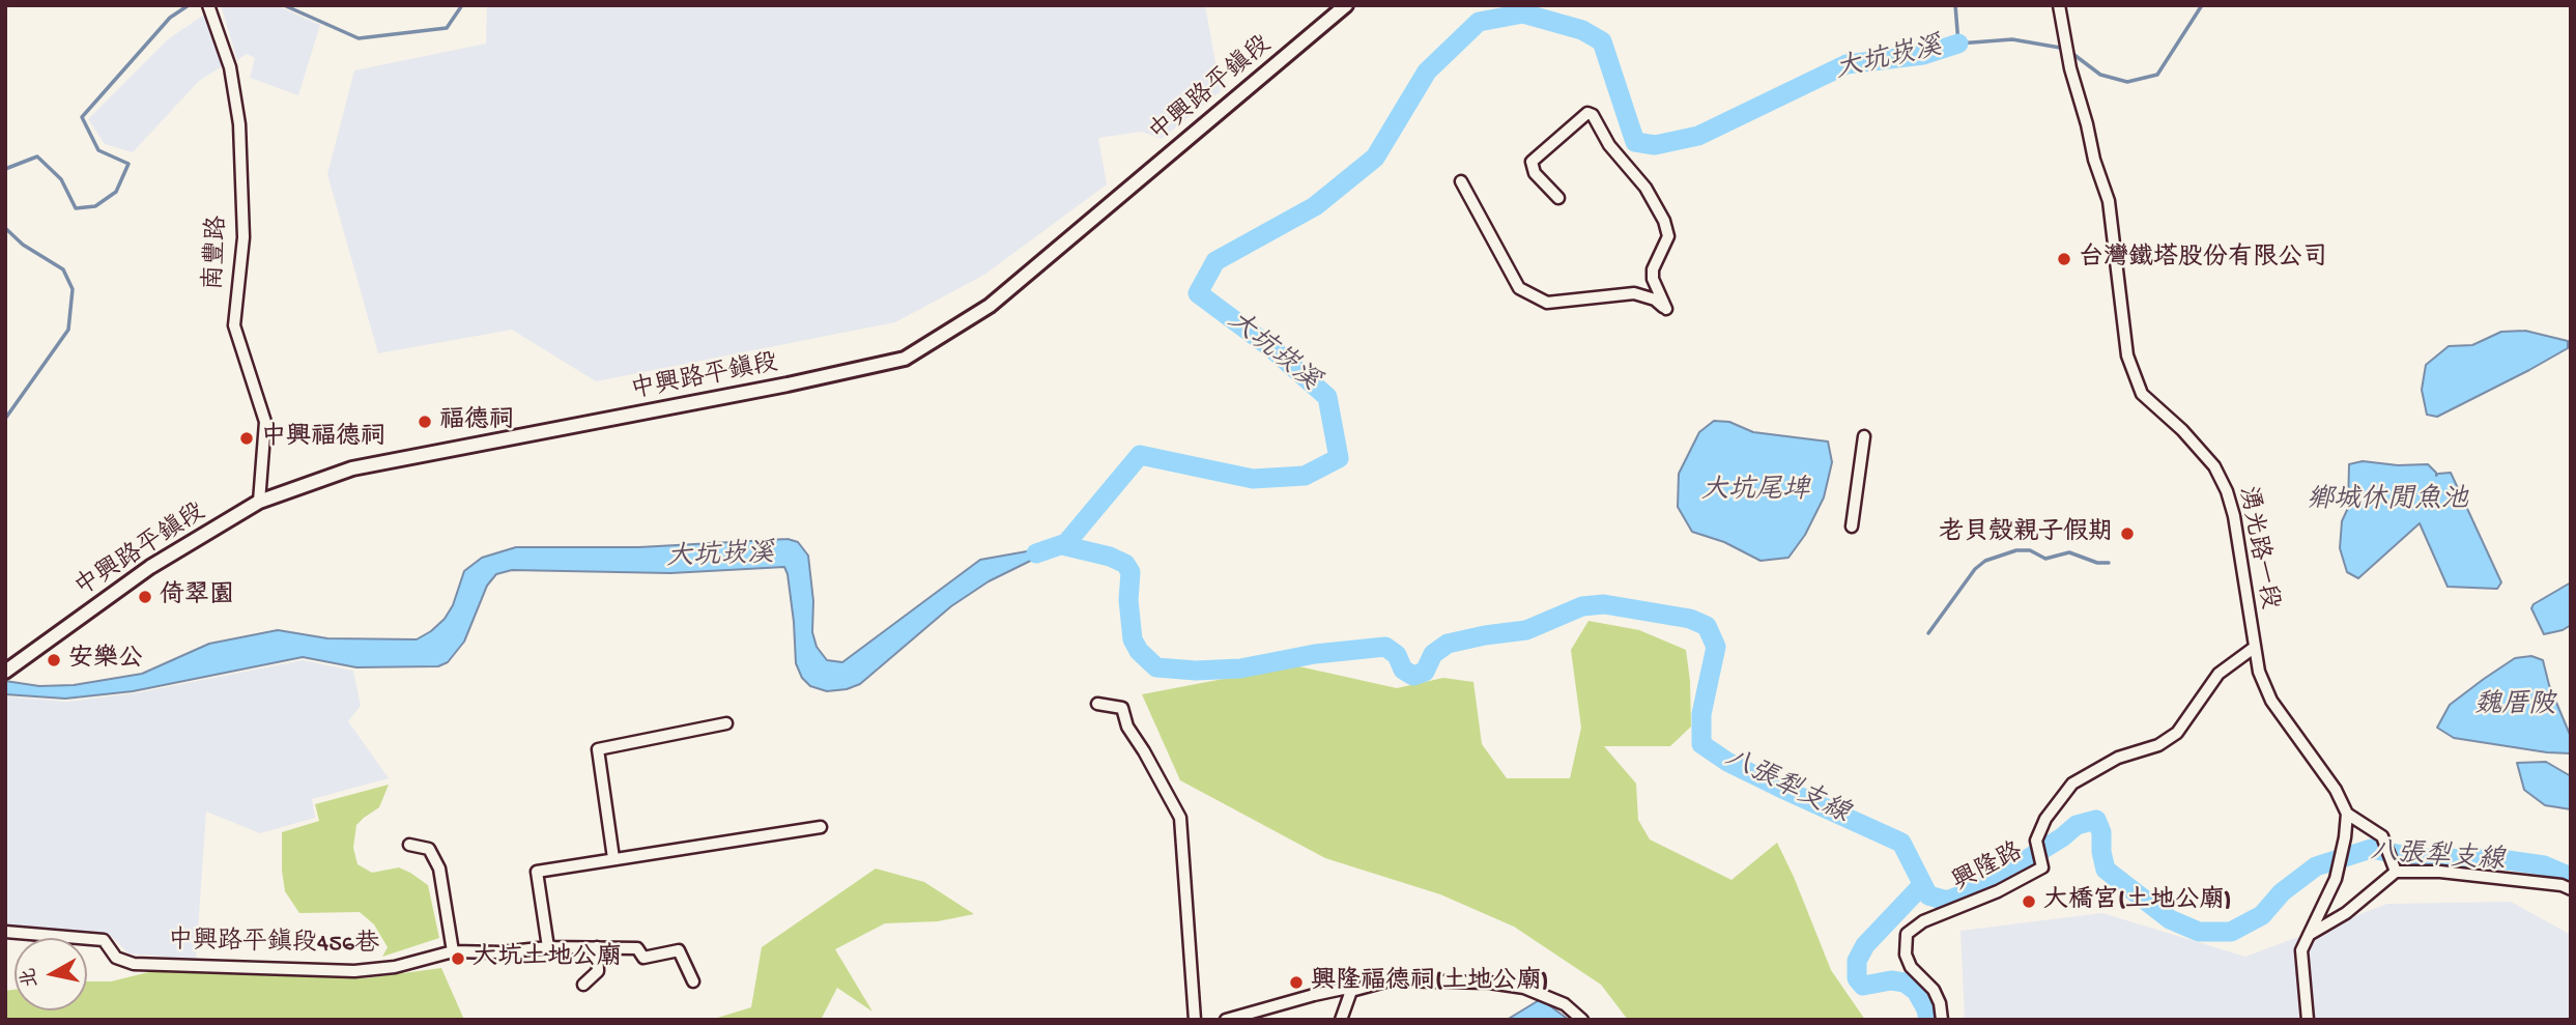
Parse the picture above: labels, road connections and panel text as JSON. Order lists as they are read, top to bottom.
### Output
{
  "streets": {
    "street": [
      "中興路平鎮段",
      "南豐路",
      "湧光路一段",
      "興隆路",
      "中興路平鎮段456巷"
    ]
  },
  "crossings": [
    ["中興路平鎮段", "南豐路"],
    ["湧光路一段", "興隆路"]
  ],
  "water": [
    "大坑崁溪",
    "大坑尾埤",
    "鄉城休閒魚池",
    "魏厝陂",
    "八張犁支線"
  ],
  "places": [
    "台灣鐵塔股份有限公司",
    "福德祠",
    "中興福德祠",
    "老貝殼親子假期",
    "倚翠園",
    "安樂公",
    "大橋宮(土地公廟)",
    "大坑土地公廟",
    "興隆福德祠(土地公廟)"
  ],
  "north": "left"
}
